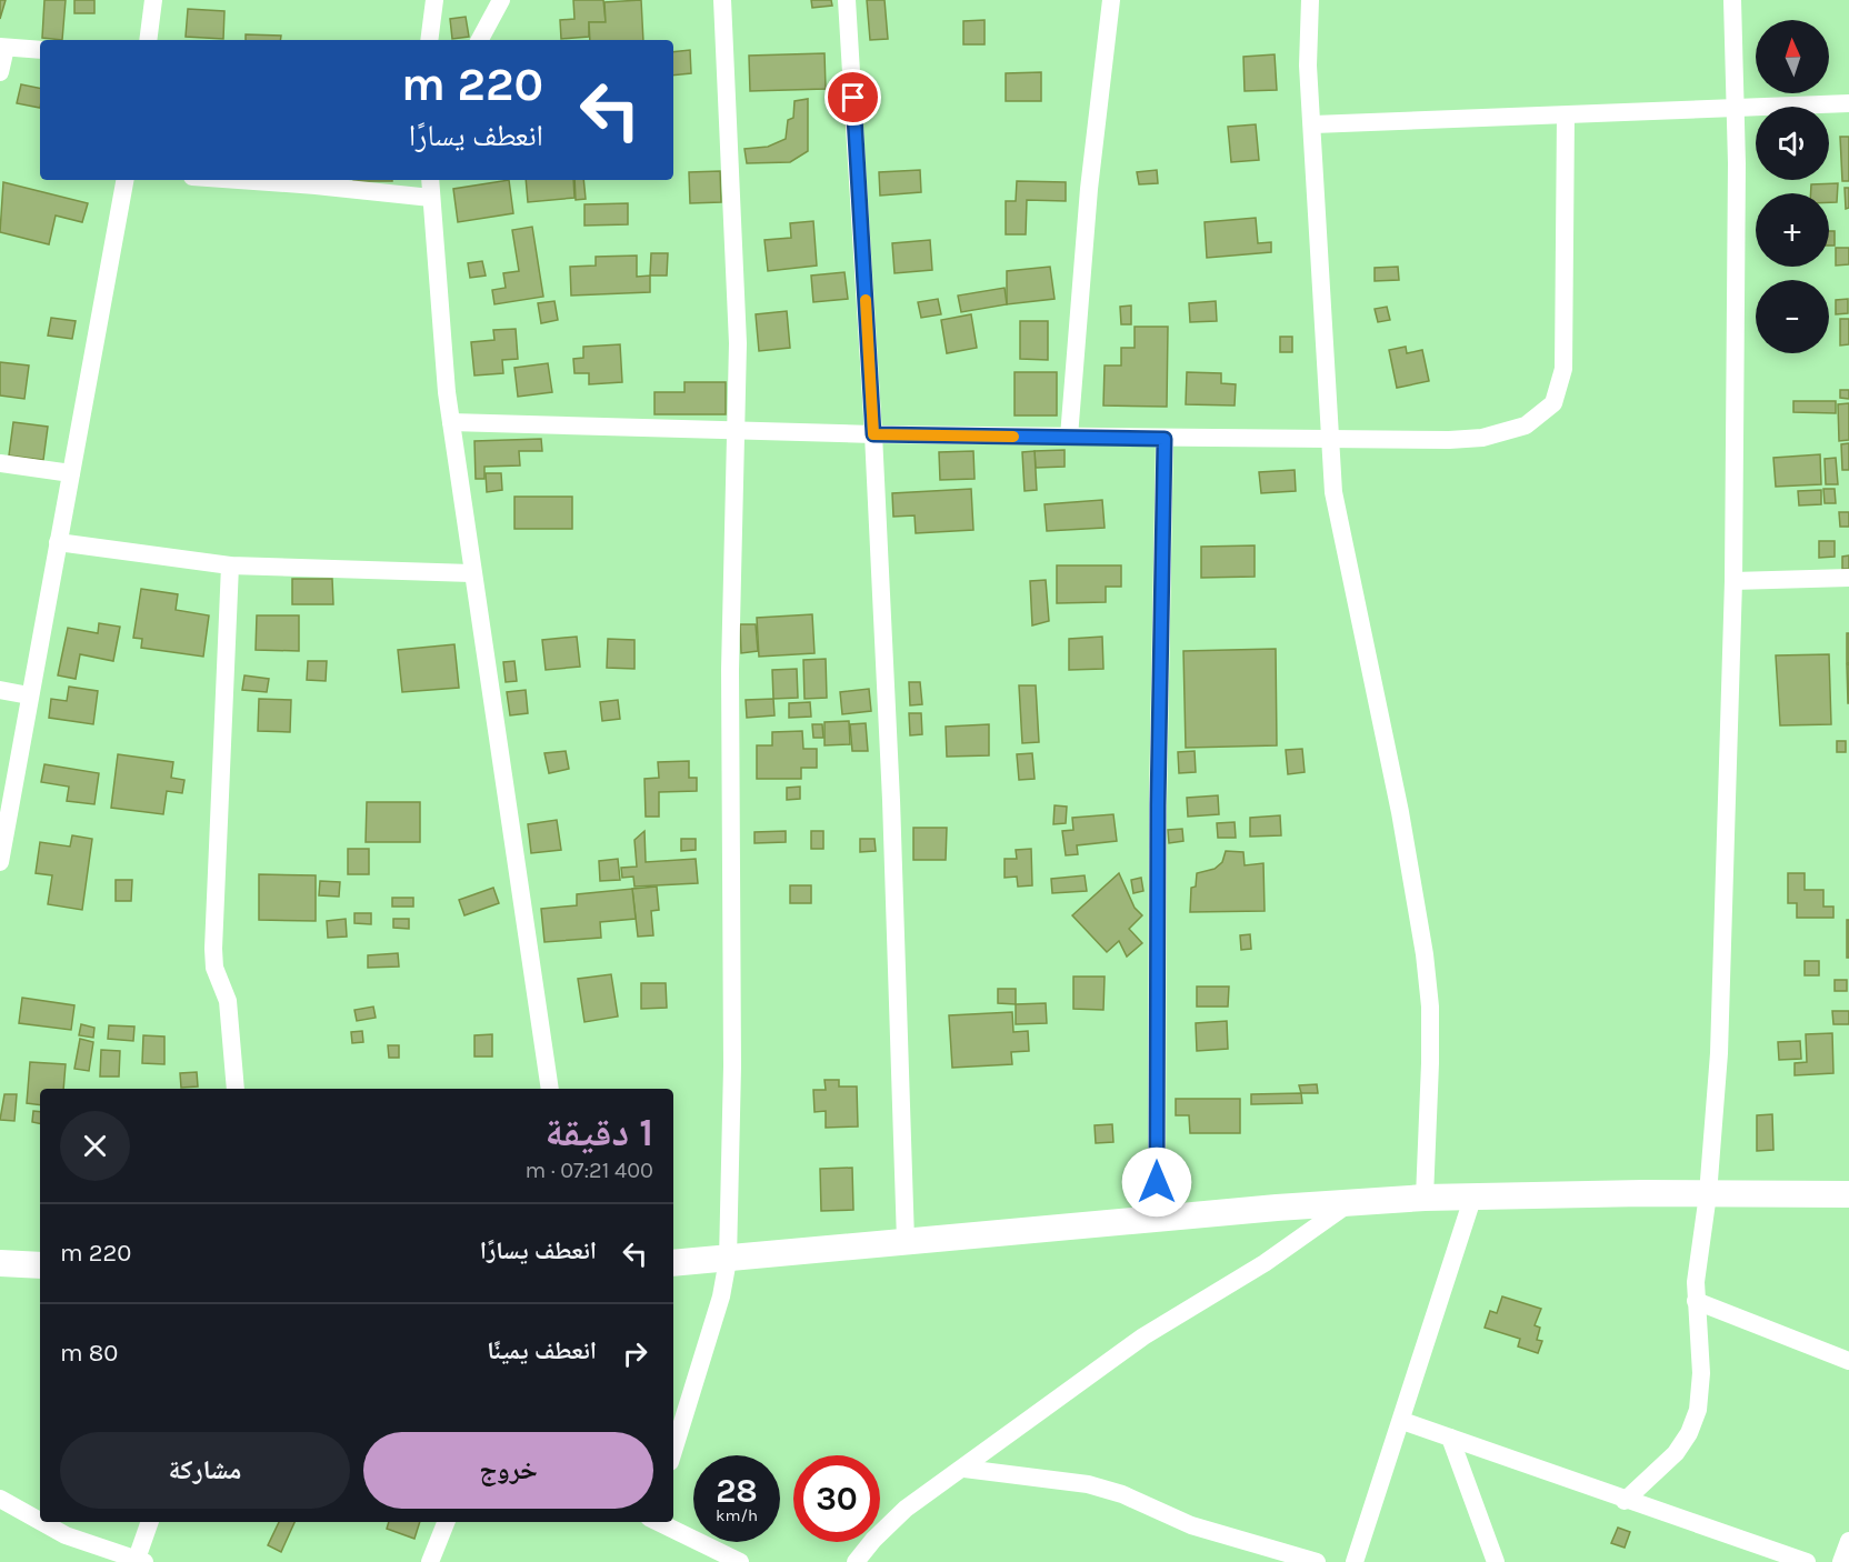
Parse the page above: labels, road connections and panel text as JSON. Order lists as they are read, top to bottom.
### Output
{
  "north": "top",
  "page": {
    "map_buttons": ["+", "−"],
    "turn": ["220 m", "انعطف يسارًا"],
    "heading": ["1 دقيقة", "400 m · 07:21"],
    "list": [
      {
        "name": "انعطف يسارًا",
        "value": "220 m"
      },
      {
        "name": "انعطف يمينًا",
        "value": "80 m"
      }
    ],
    "buttons": ["خروج", "مشاركة"],
    "speed": "28 km/h",
    "limit": "30"
  }
}
